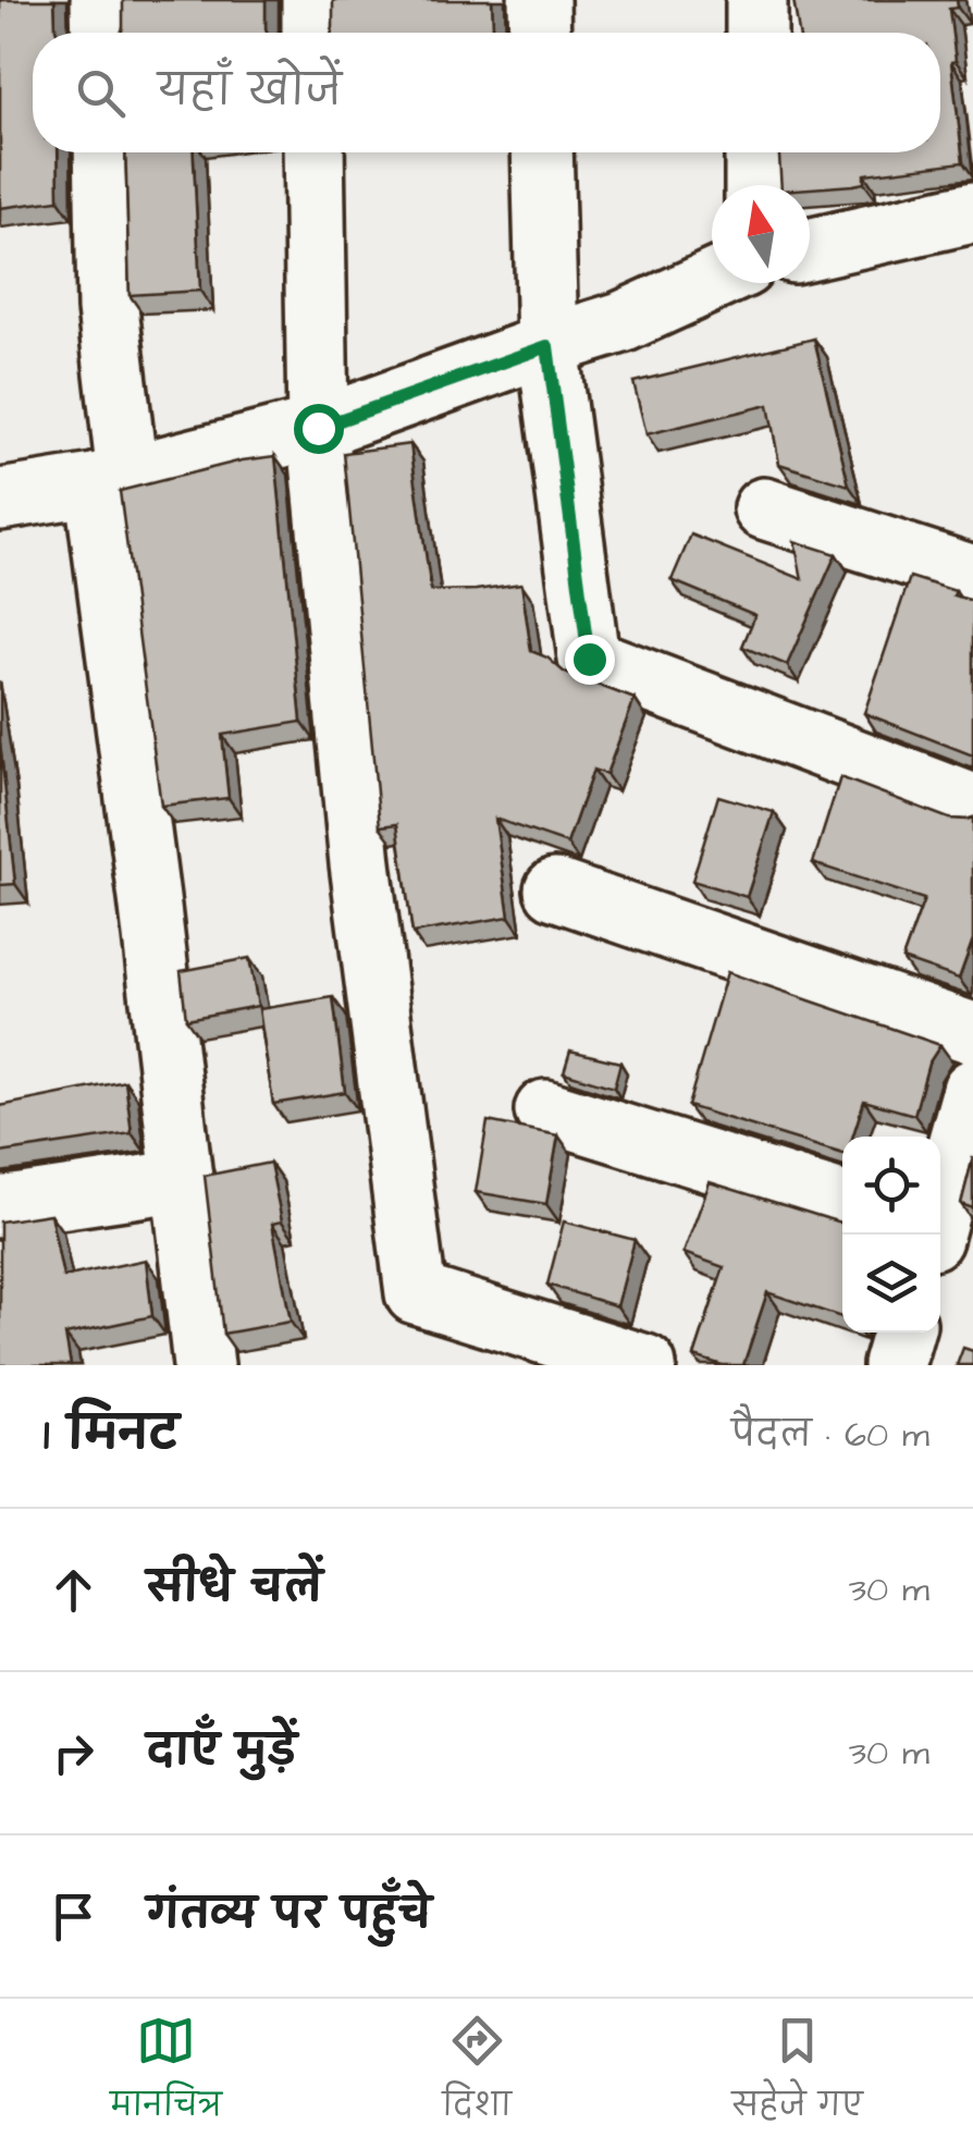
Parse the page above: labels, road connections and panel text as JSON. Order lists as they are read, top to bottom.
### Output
{
  "north": "top",
  "page": {
    "search": "यहाँ खोजें",
    "heading": ["1 मिनट", "पैदल · 60 m"],
    "list": [
      ["सीधे चलें", "30 m"],
      ["दाएँ मुड़ें", "30 m"],
      "गंतव्य पर पहुँचे"
    ],
    "nav": ["मानचित्र", "दिशा", "सहेजे गए"]
  }
}
